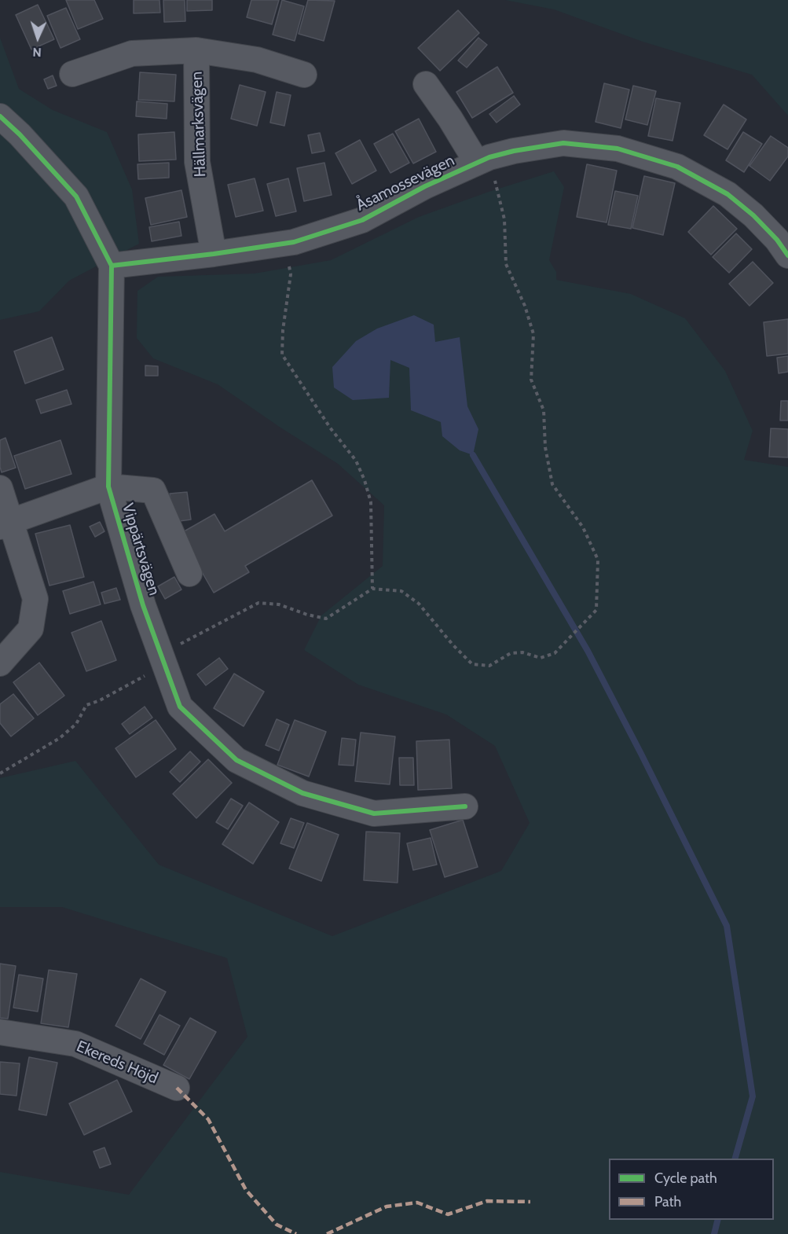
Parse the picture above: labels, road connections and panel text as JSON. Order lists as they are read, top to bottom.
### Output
{
  "streets": {
    "street": [
      "Hällmarksvägen",
      "Åsamossevägen",
      "Vippärtsvägen",
      "Ekereds Höjd"
    ]
  },
  "crossings": [
    ["Hällmarksvägen", "Åsamossevägen"],
    ["Åsamossevägen", "Vippärtsvägen"]
  ],
  "legend": ["Cycle path", "Path"],
  "north": "bottom"
}
